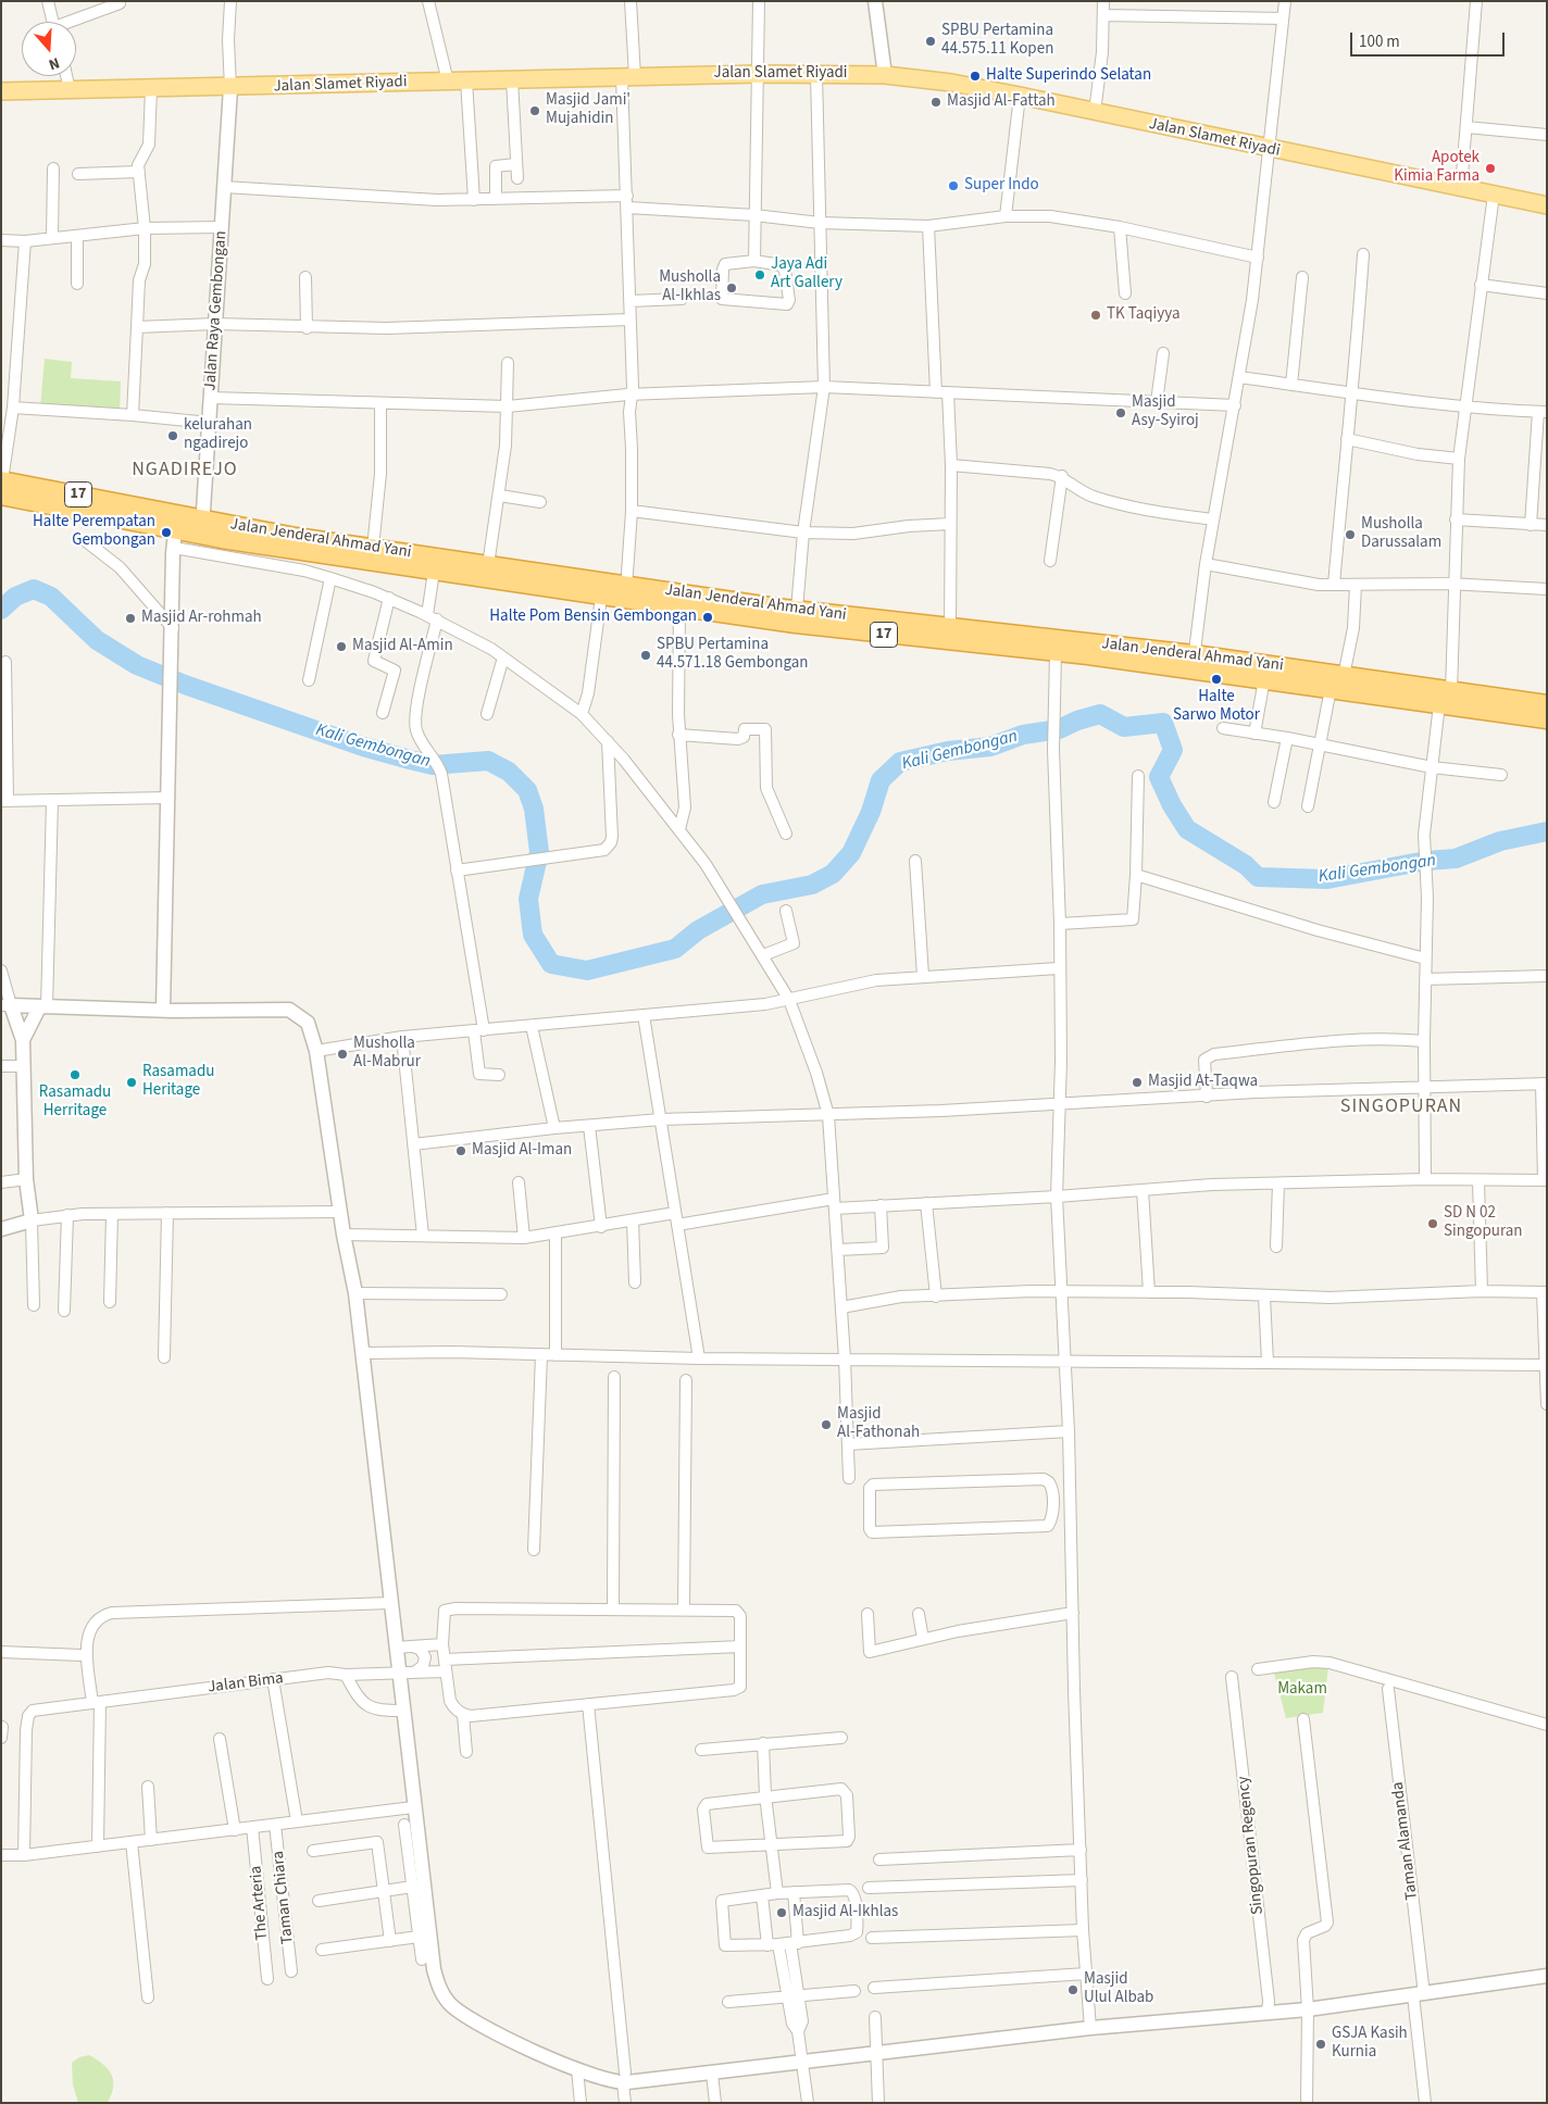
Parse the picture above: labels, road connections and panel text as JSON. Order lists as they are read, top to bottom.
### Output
{
  "streets": {
    "highway": ["17", "Jalan Jenderal Ahmad Yani"],
    "main road": ["Jalan Slamet Riyadi"],
    "street": [
      "Jalan Raya Gembongan",
      "Jalan Bima",
      "Taman Alamanda",
      "Singopuran Regency",
      "Taman Chiara",
      "The Arteria"
    ]
  },
  "crossings": [
    ["Jalan Slamet Riyadi", "Jalan Raya Gembongan"],
    ["Jalan Raya Gembongan", "Jalan Jenderal Ahmad Yani"]
  ],
  "districts": ["NGADIREJO", "SINGOPURAN"],
  "water": ["Kali Gembongan"],
  "parks": ["Makam"],
  "places": [
    "SPBU Pertamina 44.575.11 Kopen",
    "Halte Superindo Selatan",
    "Masjid Al-Fattah",
    "Masjid Jami' Mujahidin",
    "Apotek Kimia Farma",
    "Super Indo",
    "Jaya Adi Art Gallery",
    "Musholla Al-Ikhlas",
    "TK Taqiyya",
    "Masjid Asy-Syiroj",
    "kelurahan ngadirejo",
    "Halte Perempatan Gembongan",
    "Musholla Darussalam",
    "Halte Pom Bensin Gembongan",
    "Masjid Ar-rohmah",
    "Masjid Al-Amin",
    "SPBU Pertamina 44.571.18 Gembongan",
    "Halte Sarwo Motor",
    "Musholla Al-Mabrur",
    "Rasamadu Herritage",
    "Rasamadu Heritage",
    "Masjid At-Taqwa",
    "Masjid Al-Iman",
    "SD N 02 Singopuran",
    "Masjid Al-Fathonah",
    "Masjid Al-Ikhlas",
    "Masjid Ulul Albab",
    "GSJA Kasih Kurnia"
  ],
  "scale_bar": "100 m",
  "north": "bottom"
}
